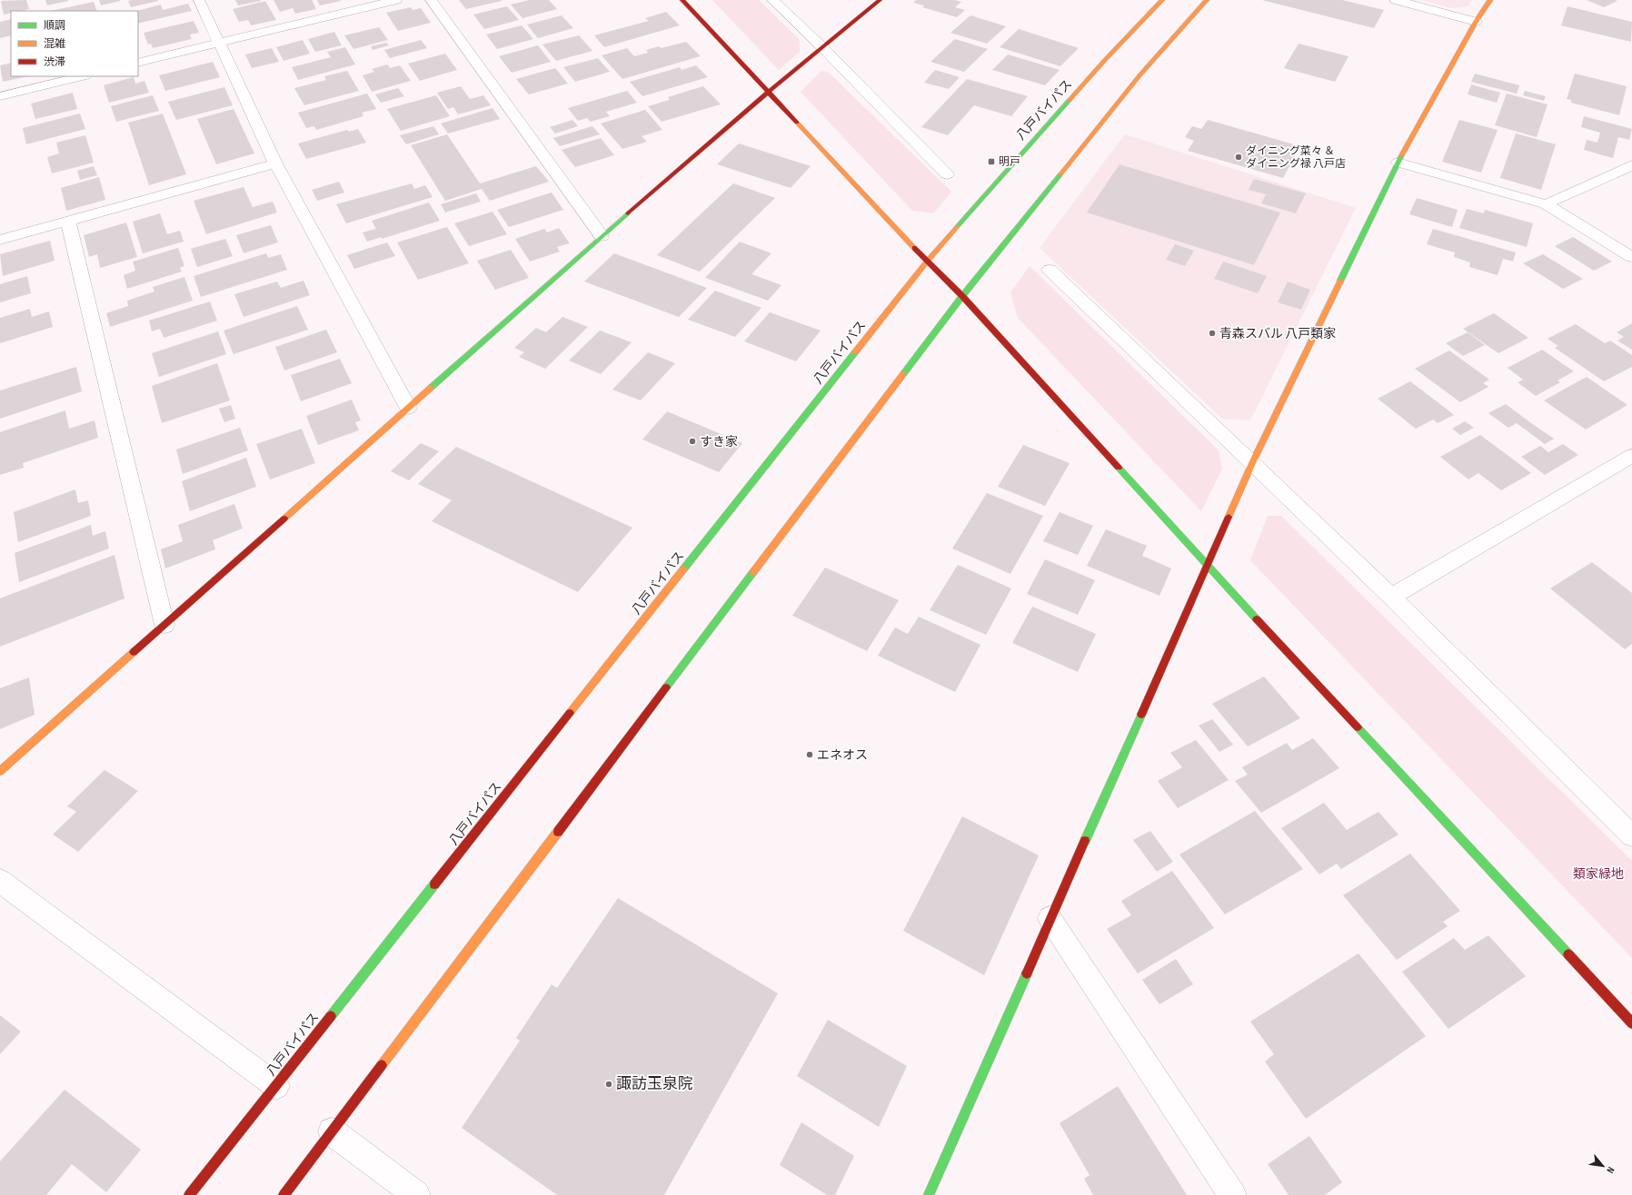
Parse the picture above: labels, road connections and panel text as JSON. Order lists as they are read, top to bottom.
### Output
{
  "streets": {
    "main road": ["八戸バイパス"]
  },
  "parks": ["類家緑地"],
  "places": {
    "other": [
      "ダイニング菜々 ＆ ダイニング禄 八戸店",
      "青森スバル 八戸類家",
      "すき家",
      "エネオス",
      "諏訪玉泉院"
    ],
    "transit": ["明戸"]
  },
  "legend": ["順調", "混雑", "渋滞"],
  "north": "bottom right"
}
